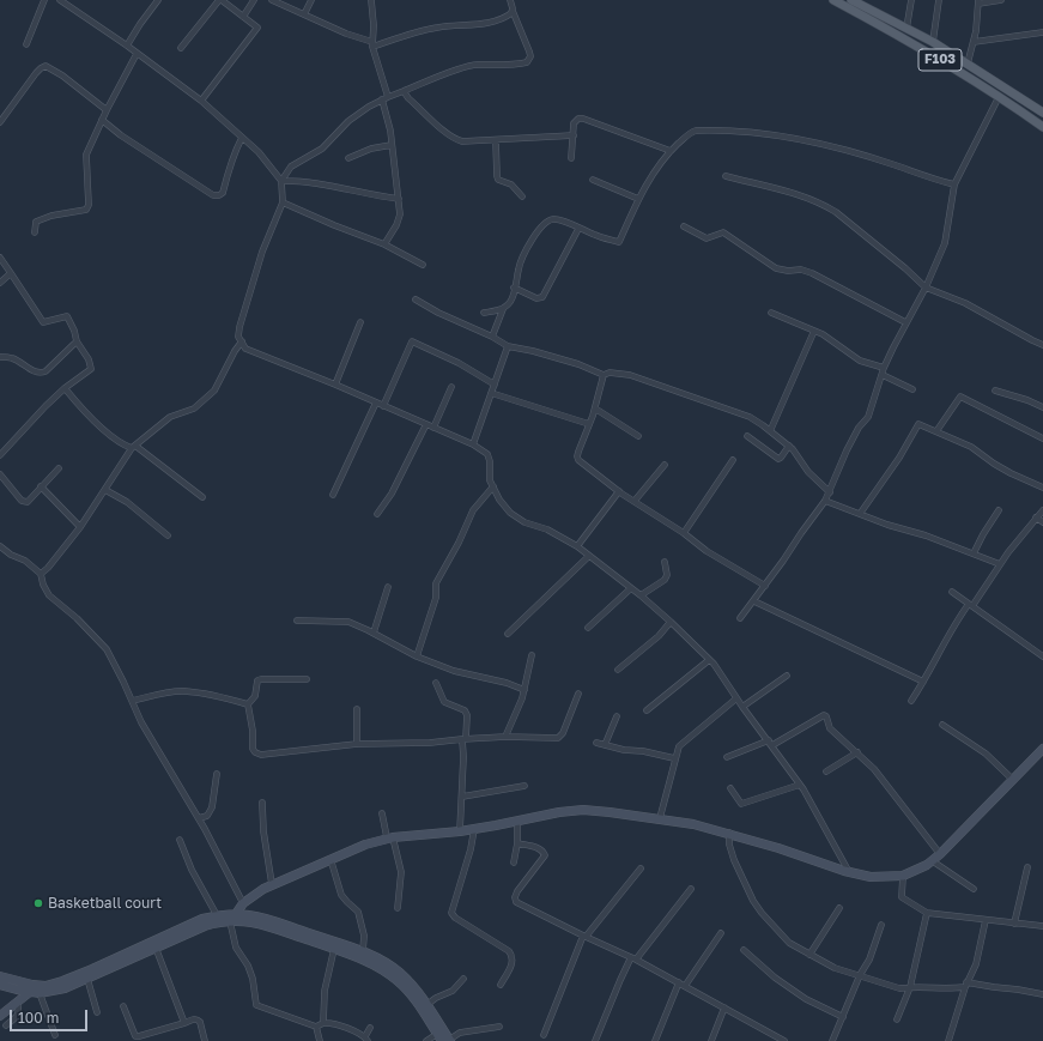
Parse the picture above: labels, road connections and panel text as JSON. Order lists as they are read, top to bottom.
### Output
{
  "streets": {
    "main road": ["F103"]
  },
  "places": ["Basketball court"],
  "scale_bar": "100 m"
}
